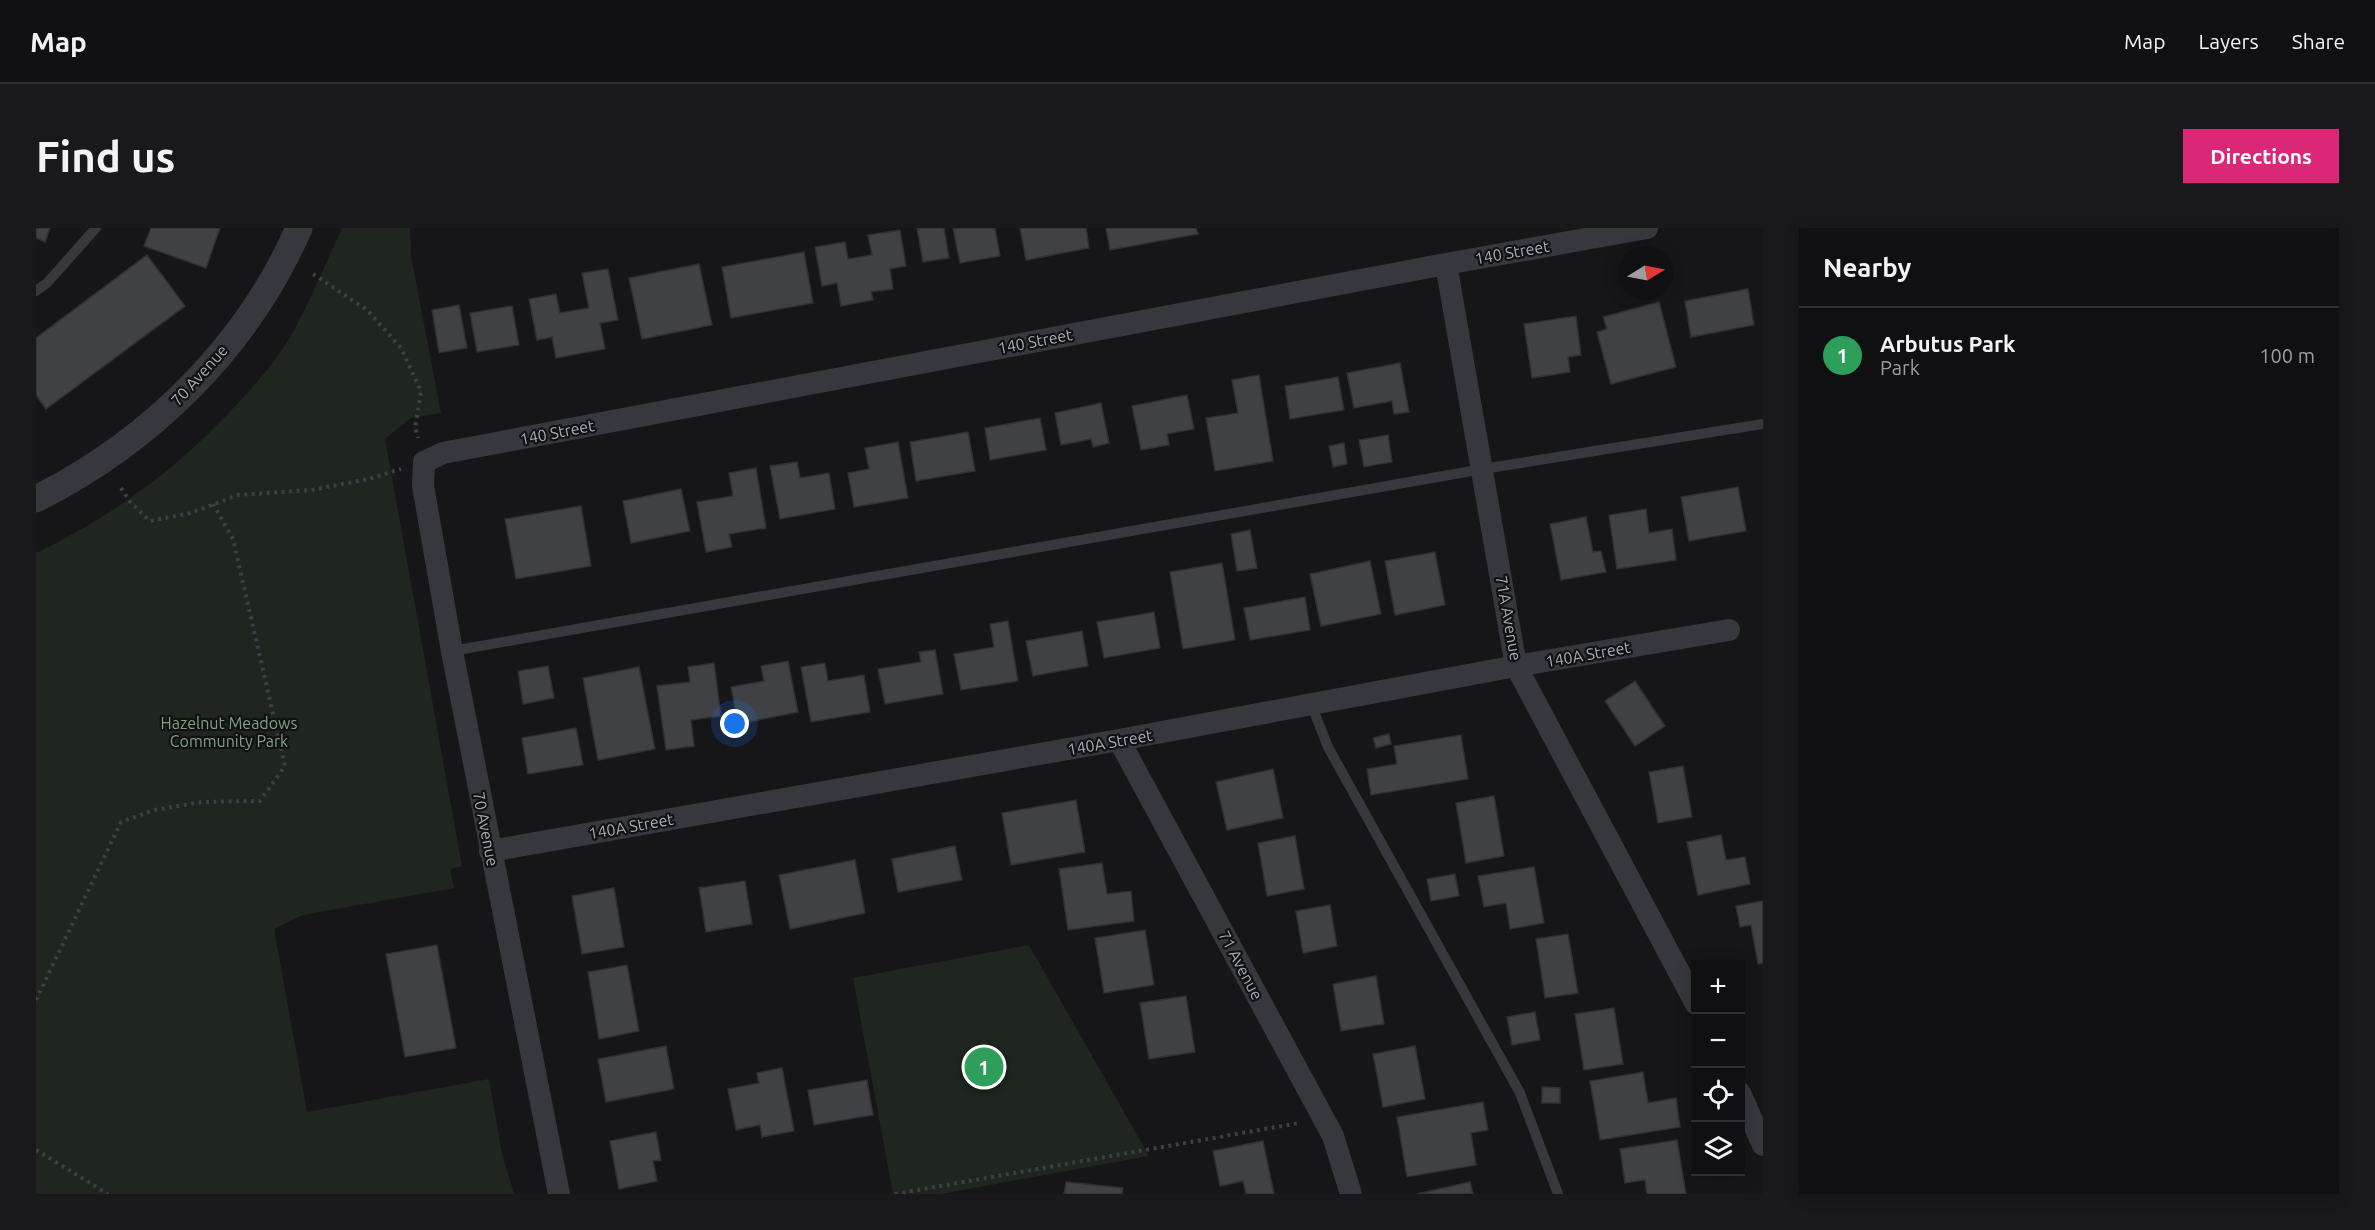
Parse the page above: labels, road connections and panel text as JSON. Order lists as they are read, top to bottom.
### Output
{
  "streets": {
    "street": [
      "140 Street",
      "70 Avenue",
      "71A Avenue",
      "140A Street",
      "71 Avenue"
    ]
  },
  "crossings": [
    ["140 Street", "70 Avenue"],
    ["140 Street", "71A Avenue"],
    ["70 Avenue", "140A Street"],
    ["71A Avenue", "140A Street"],
    ["140A Street", "71 Avenue"]
  ],
  "parks": ["Hazelnut Meadows Community Park"],
  "north": "right",
  "page": {
    "header": "Map",
    "nav": ["Map", "Layers", "Share"],
    "buttons": "Directions",
    "title": "Find us",
    "heading": "Nearby",
    "list": [
      {
        "mark": "1",
        "name": "Arbutus Park",
        "note": "Park",
        "value": "100 m"
      }
    ],
    "map_buttons": ["+", "−"],
    "pins": "1"
  }
}
